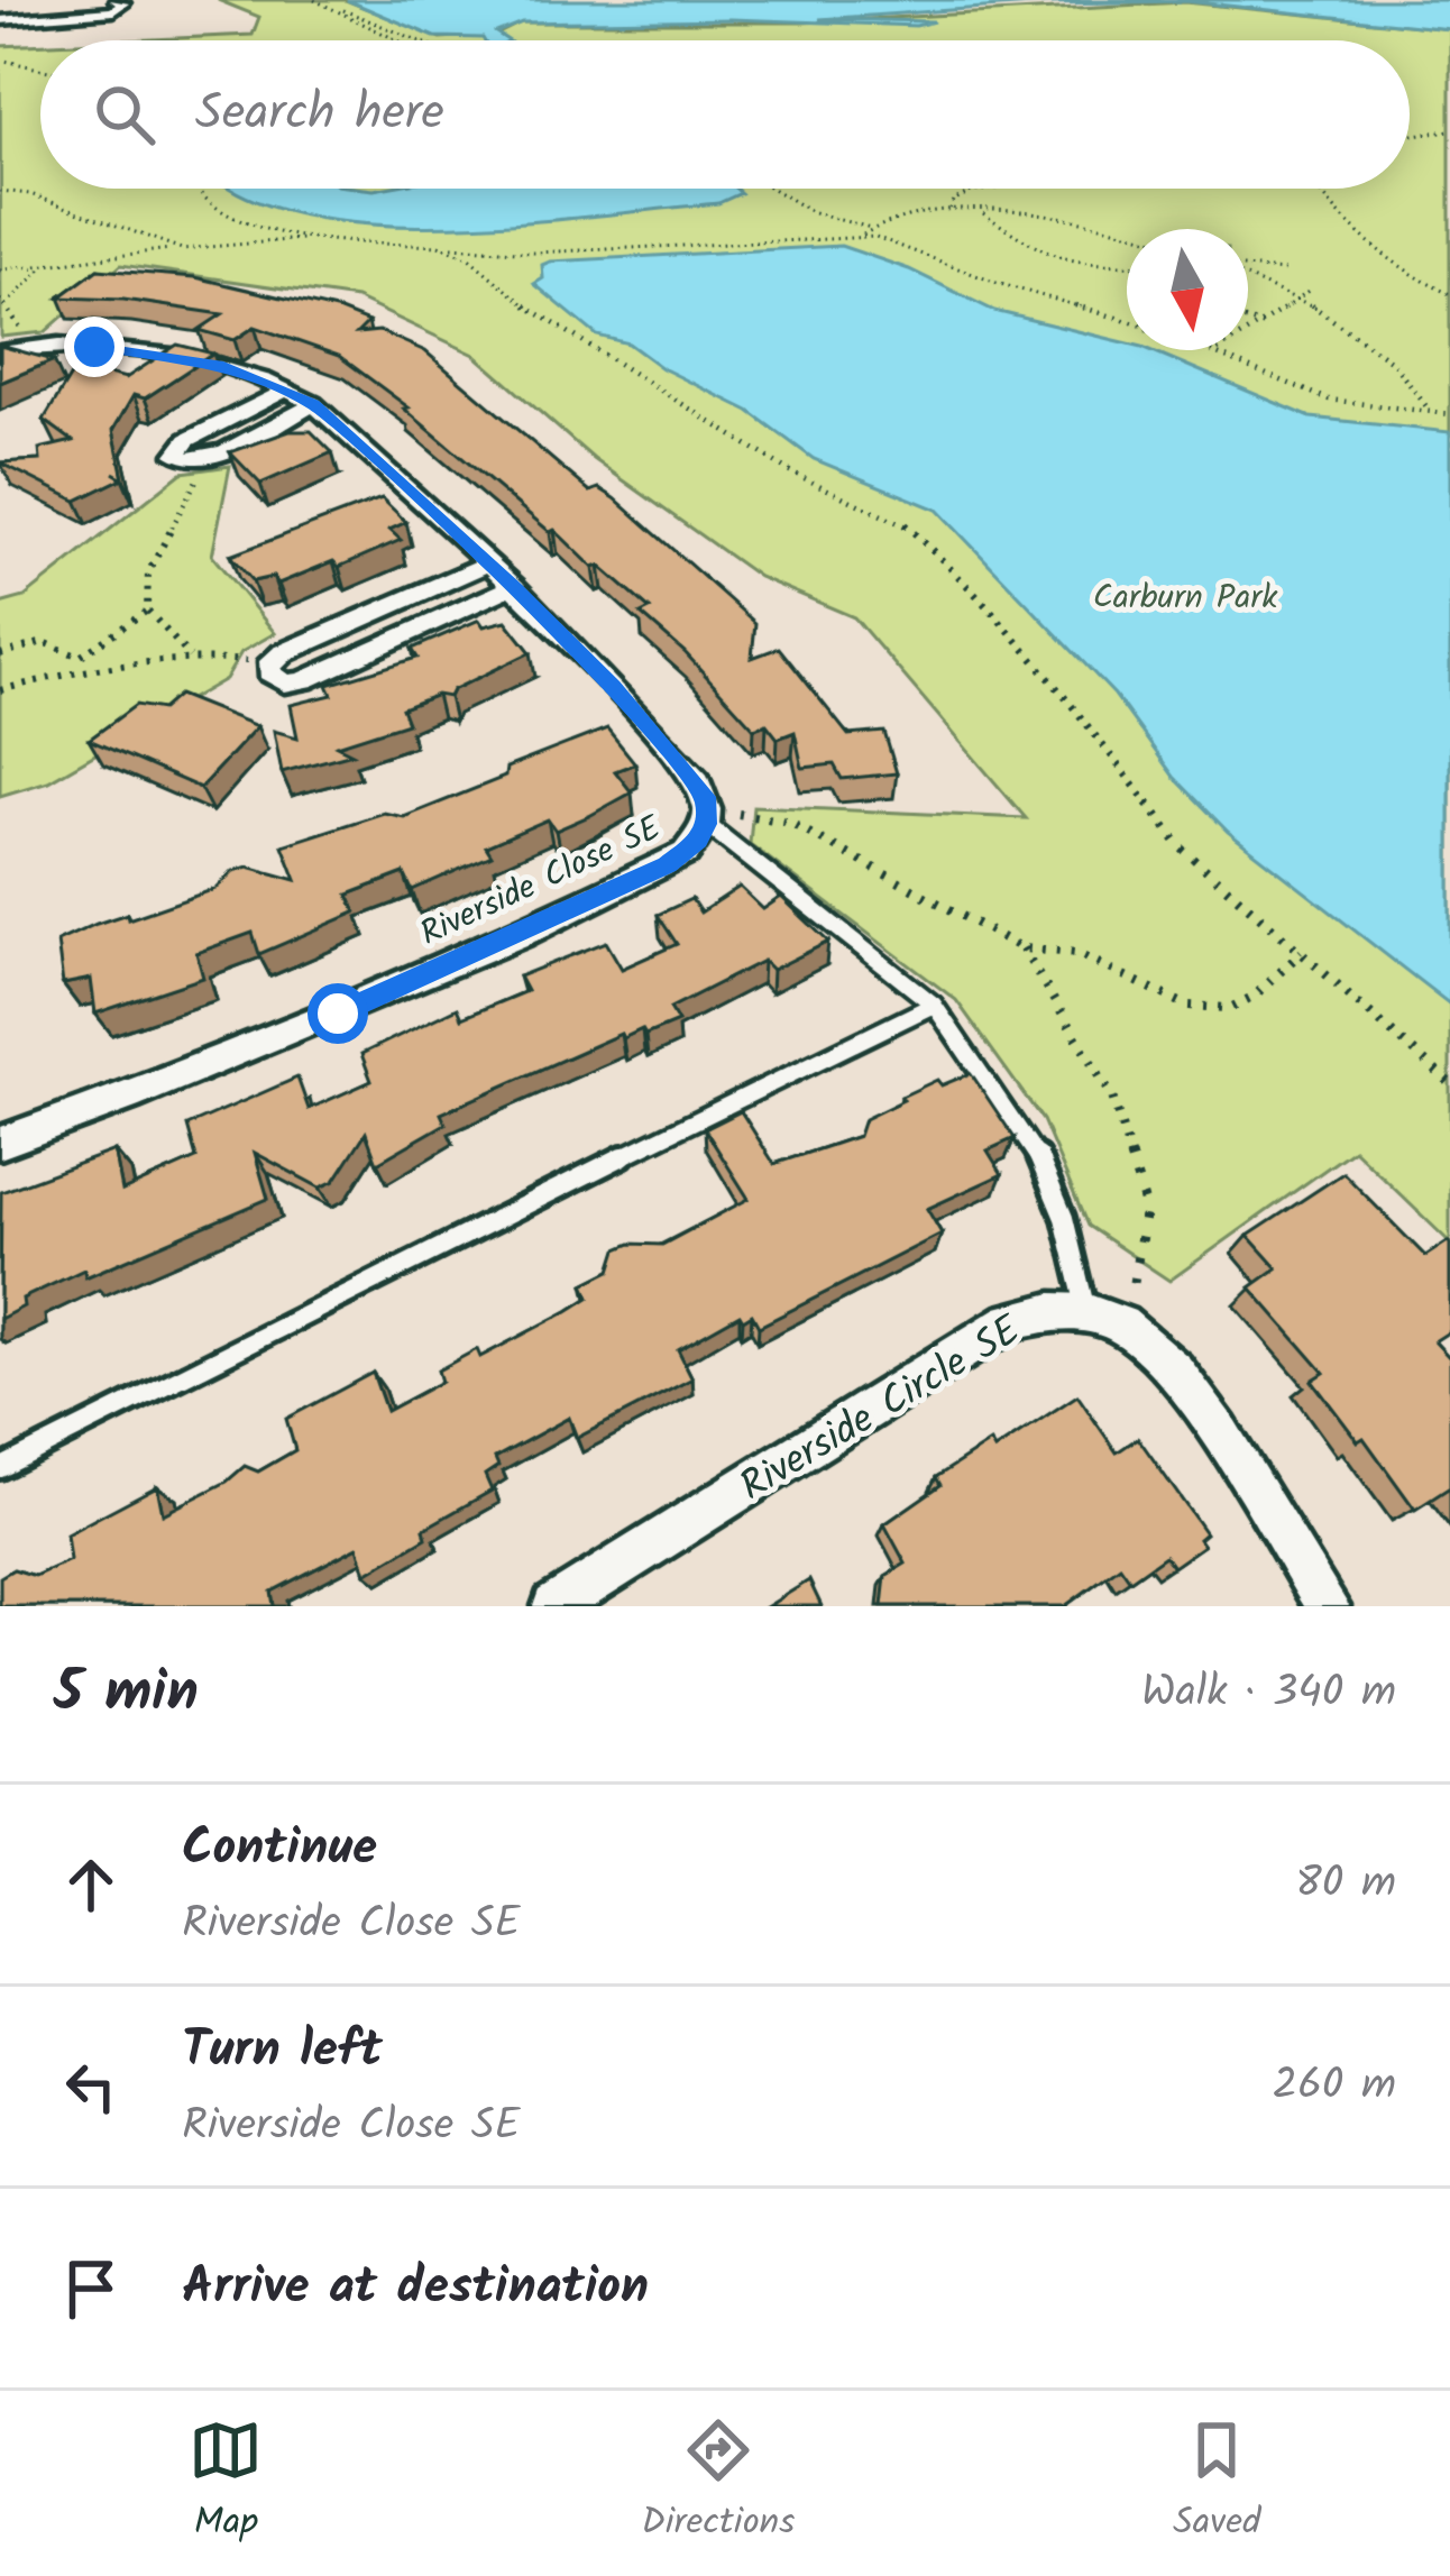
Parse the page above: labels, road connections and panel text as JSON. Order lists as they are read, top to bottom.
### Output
{
  "streets": {
    "street": ["Riverside Close SE", "Riverside Circle SE"]
  },
  "parks": ["Carburn Park"],
  "north": "bottom",
  "page": {
    "search": "Search here",
    "heading": ["5 min", "Walk · 340 m"],
    "list": [
      ["Continue", "Riverside Close SE", "80 m"],
      ["Turn left", "Riverside Close SE", "260 m"],
      "Arrive at destination"
    ],
    "nav": ["Map", "Directions", "Saved"]
  }
}
